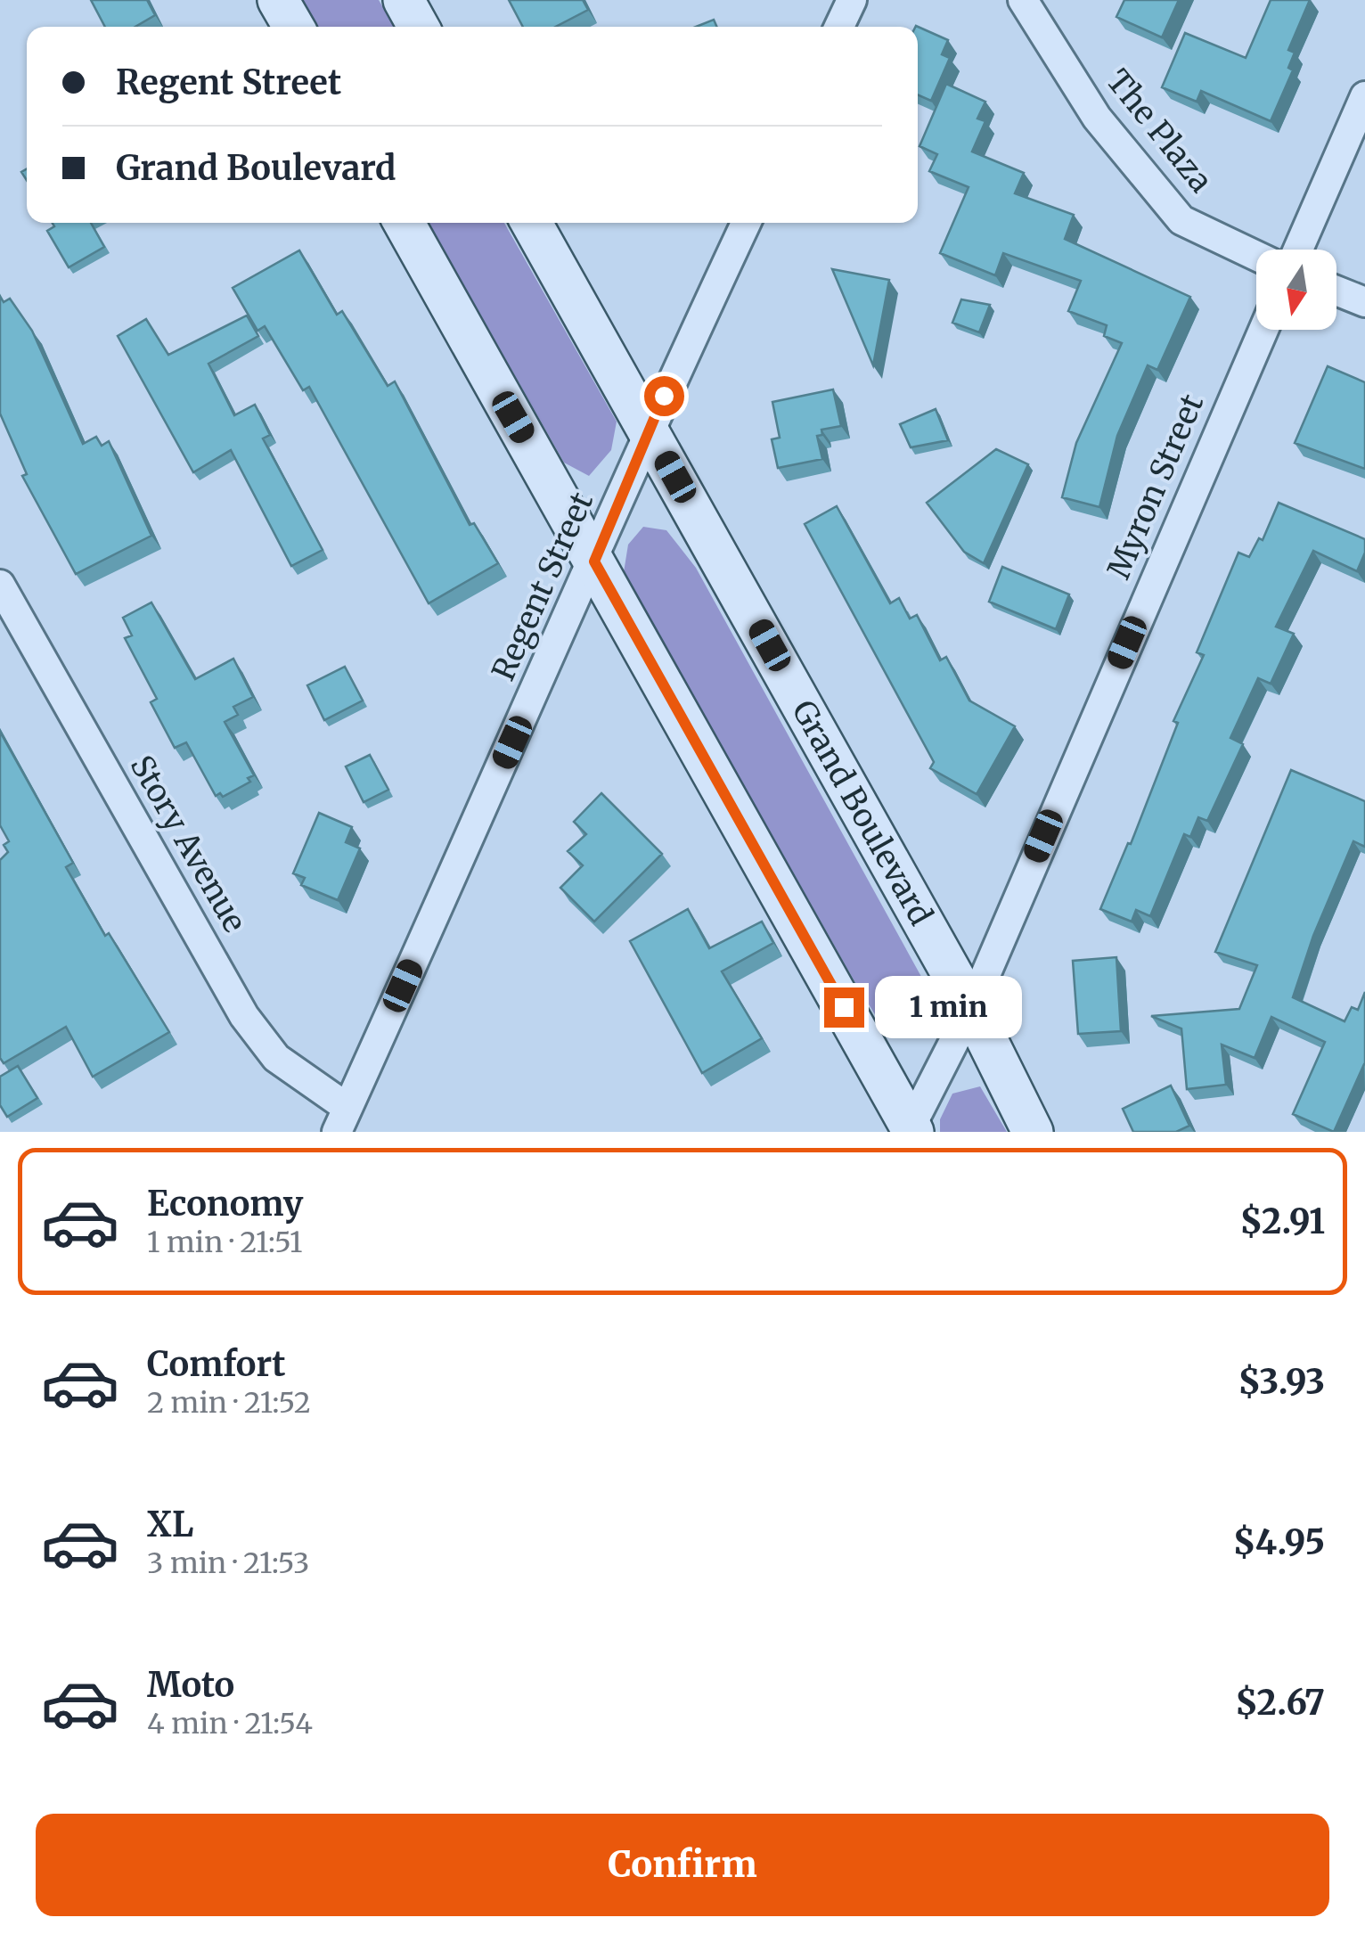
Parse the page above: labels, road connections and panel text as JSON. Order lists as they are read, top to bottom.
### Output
{
  "streets": {
    "street": [
      "The Plaza",
      "Myron Street",
      "Regent Street",
      "Grand Boulevard",
      "Story Avenue"
    ]
  },
  "crossings": [
    ["Myron Street", "Grand Boulevard"],
    ["Regent Street", "Grand Boulevard"],
    ["Regent Street", "Story Avenue"]
  ],
  "north": "bottom",
  "page": {
    "banner": ["Regent Street", "Grand Boulevard"],
    "bubble": "1 min",
    "list": [
      {
        "name": "Economy",
        "note": "1 min · 21:51",
        "value": "$2.91"
      },
      {
        "name": "Comfort",
        "note": "2 min · 21:52",
        "value": "$3.93"
      },
      {
        "name": "XL",
        "note": "3 min · 21:53",
        "value": "$4.95"
      },
      {
        "name": "Moto",
        "note": "4 min · 21:54",
        "value": "$2.67"
      }
    ],
    "buttons": "Confirm"
  }
}
